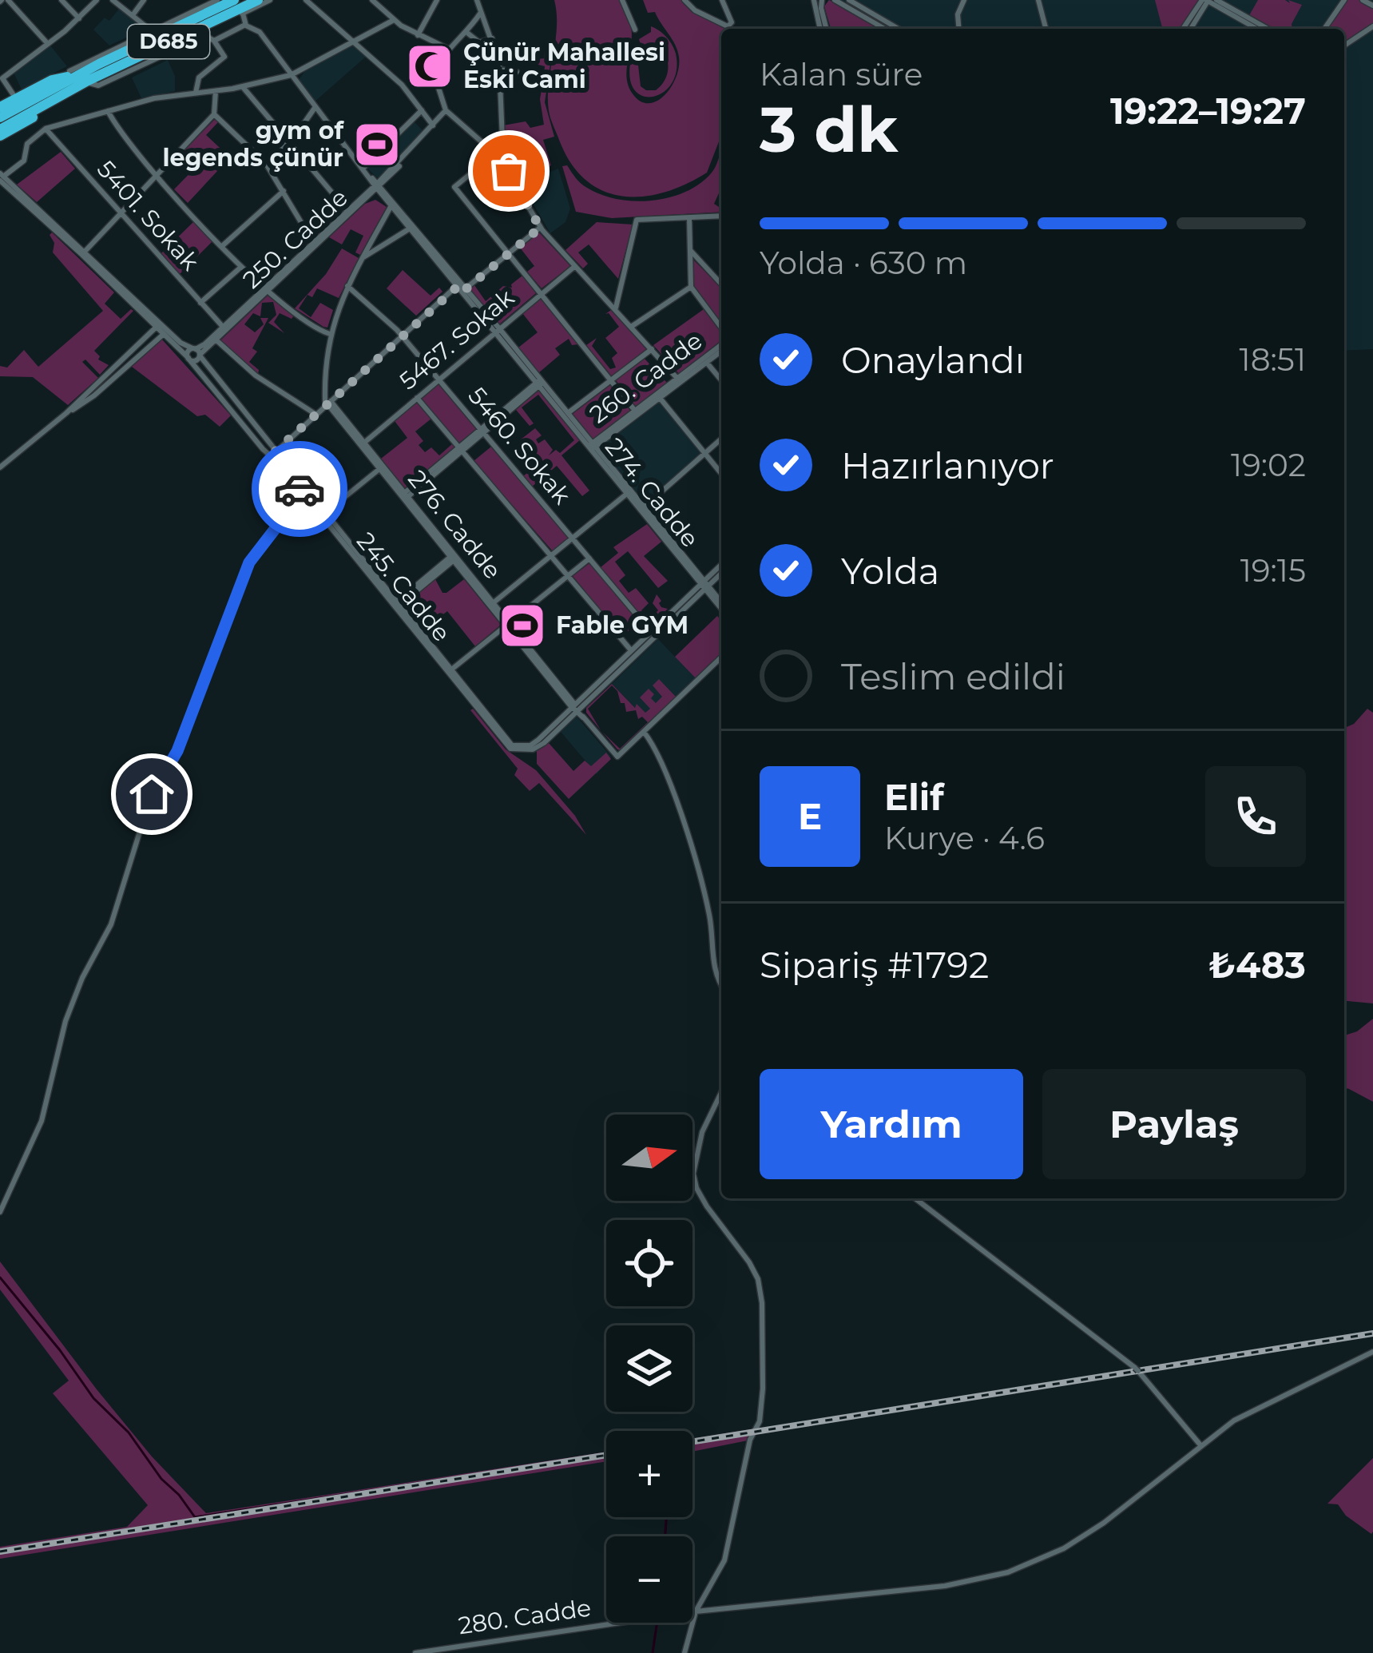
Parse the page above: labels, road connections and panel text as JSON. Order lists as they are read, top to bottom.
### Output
{
  "streets": {
    "highway": ["D685"],
    "street": [
      "5401. Sokak",
      "250. Cadde",
      "5467. Sokak",
      "260. Cadde",
      "5460. Sokak",
      "274. Cadde",
      "276. Cadde",
      "245. Cadde",
      "280. Cadde"
    ]
  },
  "crossings": [
    ["D685", "274. Cadde"],
    ["5401. Sokak", "250. Cadde"],
    ["250. Cadde", "274. Cadde"],
    ["250. Cadde", "245. Cadde"],
    ["5467. Sokak", "5460. Sokak"],
    ["5467. Sokak", "274. Cadde"],
    ["5467. Sokak", "276. Cadde"],
    ["260. Cadde", "274. Cadde"],
    ["276. Cadde", "245. Cadde"]
  ],
  "places": {
    "mosque": ["Çünür Mahallesi Eski Cami"],
    "sports": ["gym of legends çünür", "Fable GYM"]
  },
  "north": "right",
  "page": {
    "heading": ["3 dk", "Kalan süre", "19:22–19:27"],
    "panel": [
      "Elif",
      "Kurye · 4.6",
      "Sipariş #1792",
      "₺483"
    ],
    "bar": "Yolda · 630 m",
    "list": [
      ["Onaylandı", "18:51"],
      ["Hazırlanıyor", "19:02"],
      ["Yolda", "19:15"],
      "Teslim edildi"
    ],
    "round": "E",
    "buttons": ["Yardım", "Paylaş"],
    "map_buttons": ["+", "−"]
  }
}
